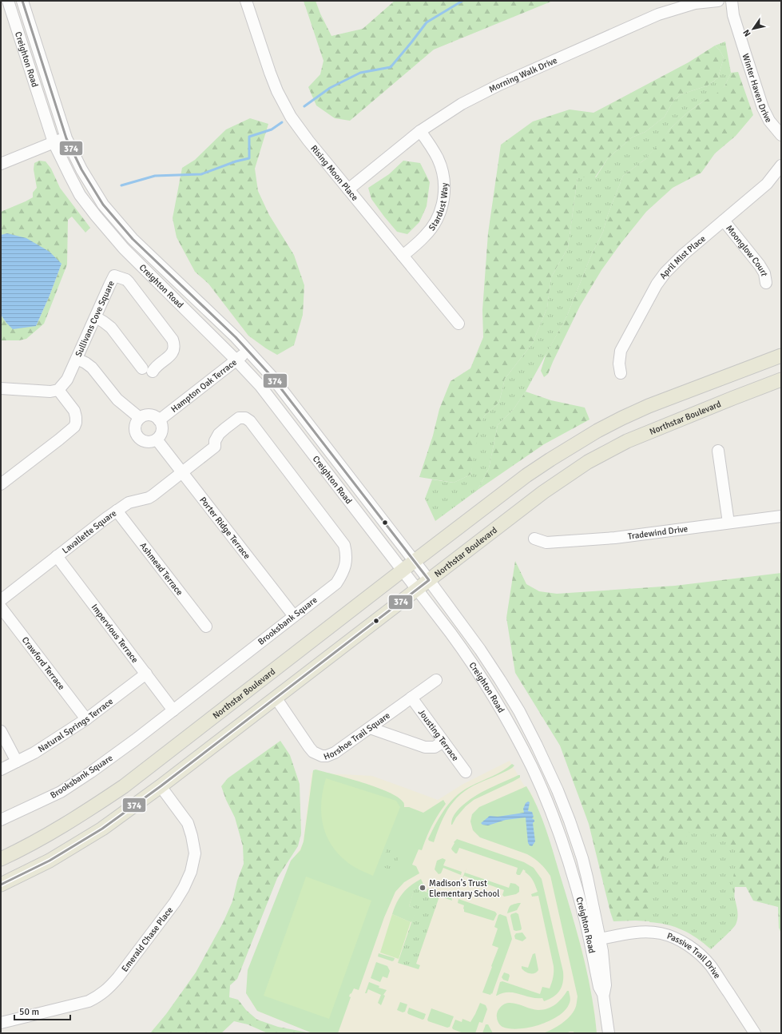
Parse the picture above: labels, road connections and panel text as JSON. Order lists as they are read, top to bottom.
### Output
{
  "streets": {
    "main road": ["Northstar Boulevard"],
    "street": [
      "Creighton Road",
      "Morning Walk Drive",
      "Winter Haven Drive",
      "Rising Moon Place",
      "Stardust Way",
      "Moonglow Court",
      "April Mist Place",
      "Sullivans Cove Square",
      "Hampton Oak Terrace",
      "Porter Ridge Terrace",
      "Lavallette Square",
      "Tradewind Drive",
      "Ashmead Terrace",
      "Brooksbank Square",
      "Impervious Terrace",
      "Crawford Terrace",
      "Natural Springs Terrace",
      "Horshoe Trail Square",
      "Jousting Terrace",
      "Emerald Chase Place",
      "Passive Trail Drive"
    ]
  },
  "crossings": [
    ["Creighton Road", "Hampton Oak Terrace"],
    ["Creighton Road", "Northstar Boulevard"],
    ["Creighton Road", "Passive Trail Drive"],
    ["Morning Walk Drive", "Rising Moon Place"],
    ["Morning Walk Drive", "Stardust Way"],
    ["Rising Moon Place", "Stardust Way"],
    ["Moonglow Court", "April Mist Place"],
    ["Hampton Oak Terrace", "Porter Ridge Terrace"],
    ["Northstar Boulevard", "Horshoe Trail Square"],
    ["Northstar Boulevard", "Emerald Chase Place"],
    ["Porter Ridge Terrace", "Lavallette Square"],
    ["Porter Ridge Terrace", "Brooksbank Square"],
    ["Lavallette Square", "Ashmead Terrace"],
    ["Lavallette Square", "Brooksbank Square"],
    ["Lavallette Square", "Impervious Terrace"],
    ["Brooksbank Square", "Impervious Terrace"],
    ["Impervious Terrace", "Natural Springs Terrace"],
    ["Crawford Terrace", "Natural Springs Terrace"],
    ["Horshoe Trail Square", "Jousting Terrace"]
  ],
  "places": ["Madison's Trust Elementary School"],
  "lines": ["transit line 374"],
  "scale_bar": "50 m",
  "north": "bottom left"
}
